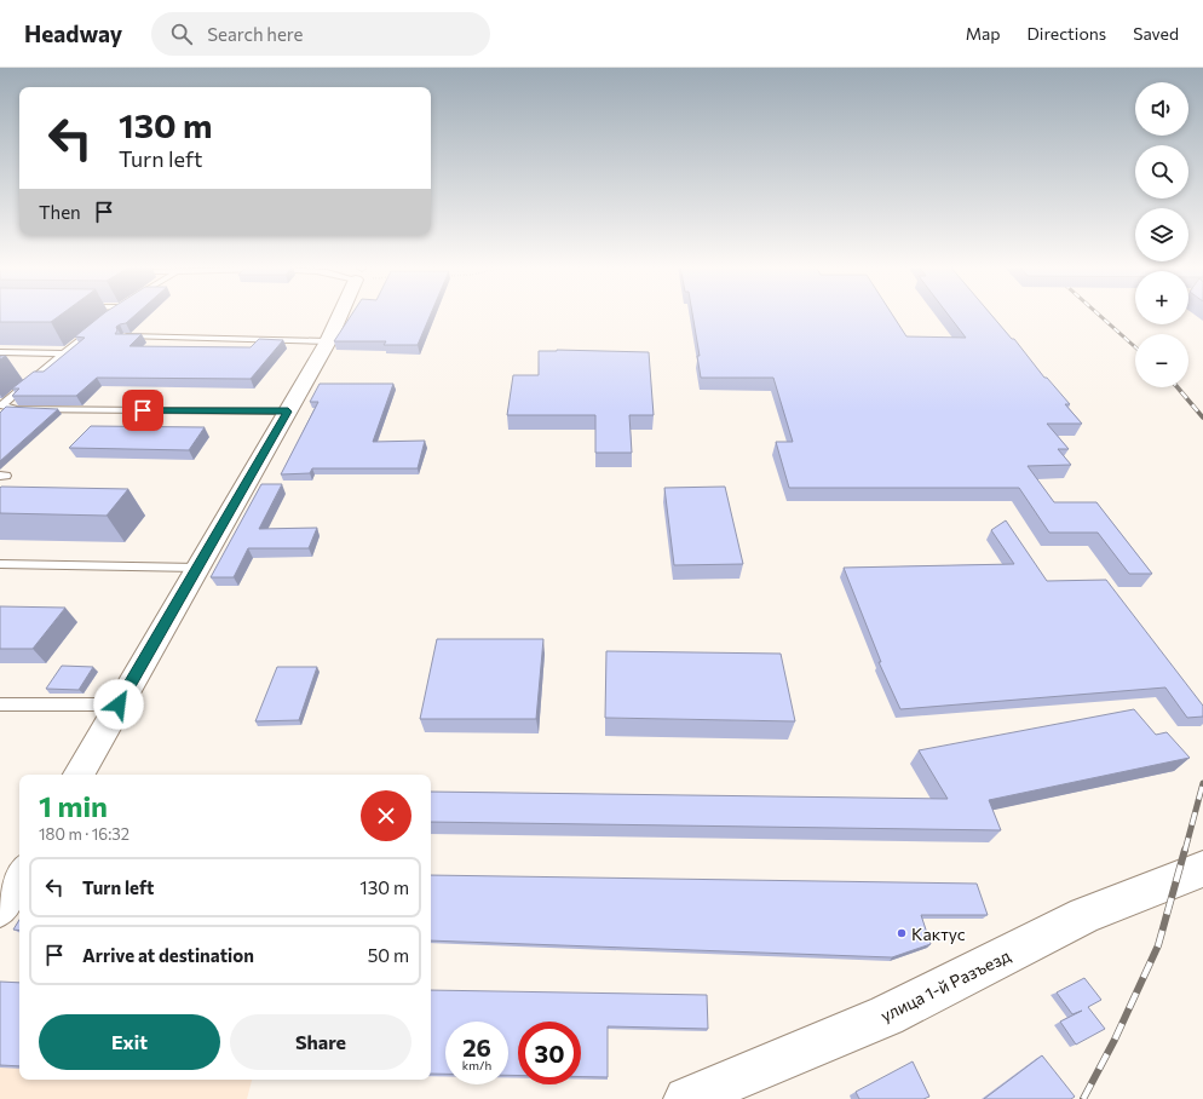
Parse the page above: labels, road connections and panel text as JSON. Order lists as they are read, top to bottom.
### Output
{
  "streets": {
    "main road": ["улица 1-й Разъезд"]
  },
  "places": ["Кактус"],
  "page": {
    "header": "Headway",
    "search": "Search here",
    "nav": ["Map", "Directions", "Saved"],
    "map_buttons": ["+", "−"],
    "turn": ["130 m", "Turn left"],
    "then": "Then",
    "heading": ["1 min", "180 m · 16:32"],
    "list": [
      {
        "name": "Turn left",
        "value": "130 m"
      },
      {
        "name": "Arrive at destination",
        "value": "50 m"
      }
    ],
    "buttons": ["Exit", "Share"],
    "speed": "26 km/h",
    "limit": "30"
  }
}
